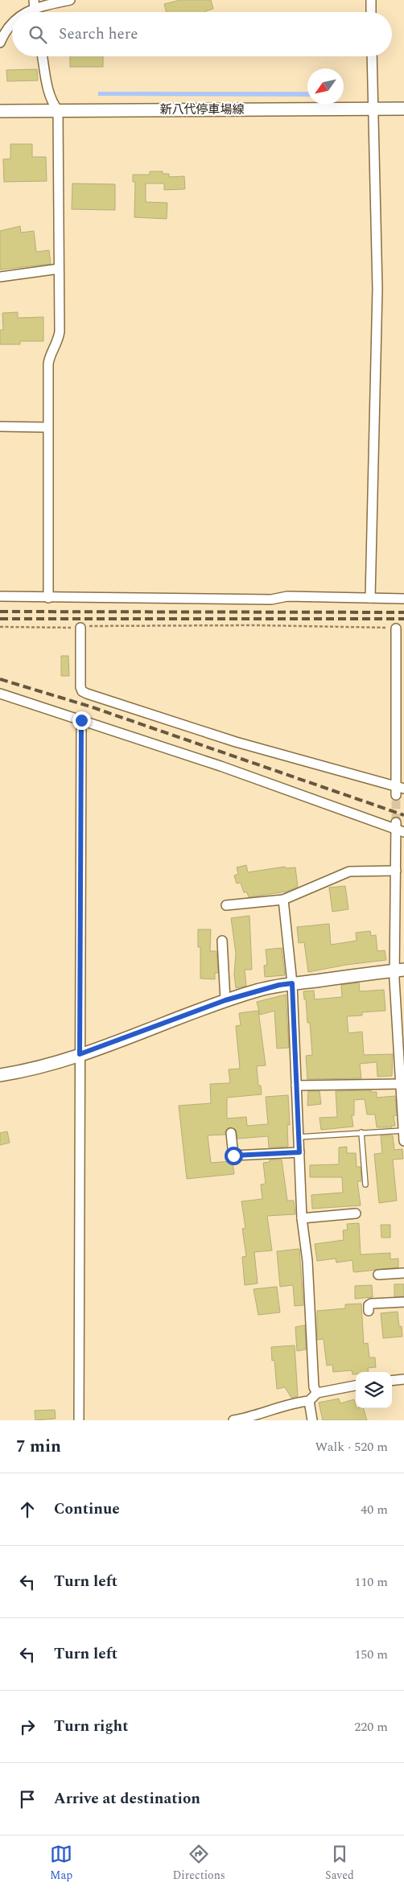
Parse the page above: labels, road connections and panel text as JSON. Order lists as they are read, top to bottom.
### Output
{
  "streets": {
    "street": ["新八代停車場線"]
  },
  "north": "bottom left",
  "page": {
    "search": "Search here",
    "heading": ["7 min", "Walk · 520 m"],
    "list": [
      ["Continue", "40 m"],
      ["Turn left", "110 m"],
      ["Turn left", "150 m"],
      ["Turn right", "220 m"],
      "Arrive at destination"
    ],
    "nav": ["Map", "Directions", "Saved"]
  }
}
